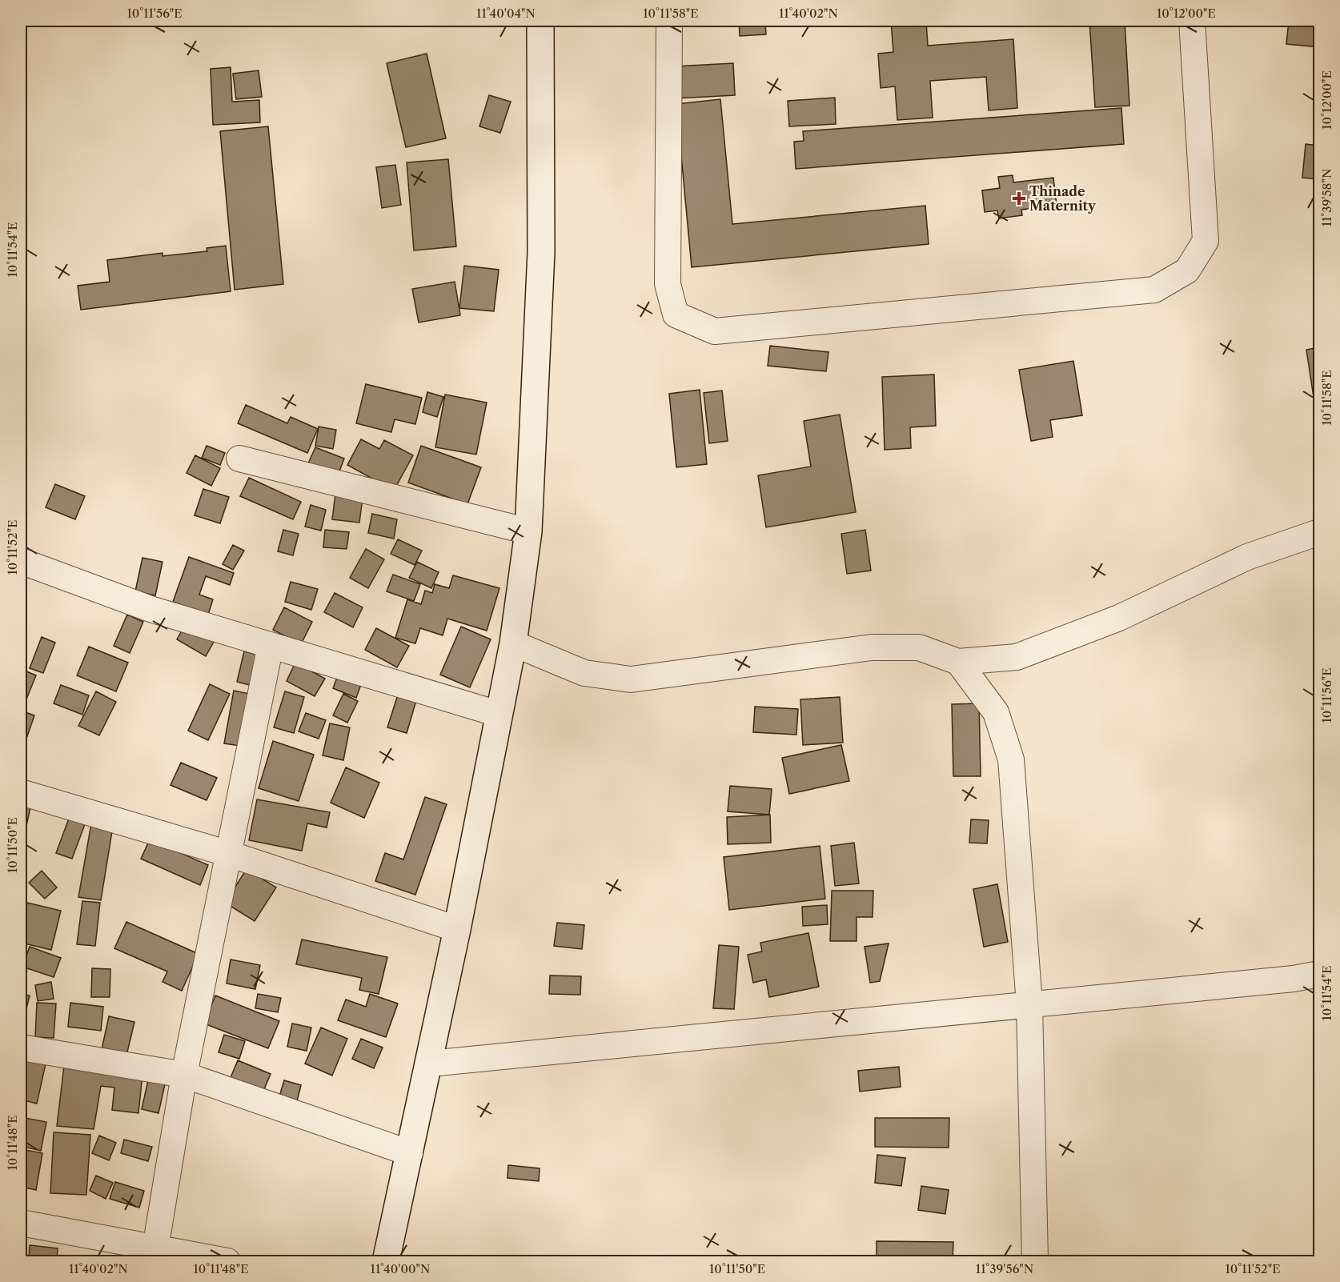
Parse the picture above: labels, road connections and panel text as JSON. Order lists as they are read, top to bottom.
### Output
{
  "places": {
    "health": ["Thinade Maternity"]
  },
  "coordinates": [
    "10°11'56\"E",
    "11°40'04\"N",
    "10°11'58\"E",
    "11°40'02\"N",
    "10°12'00\"E",
    "11°39'58\"N",
    "10°11'54\"E",
    "10°11'52\"E",
    "10°11'50\"E",
    "10°11'48\"E",
    "11°40'00\"N",
    "11°39'56\"N"
  ]
}
